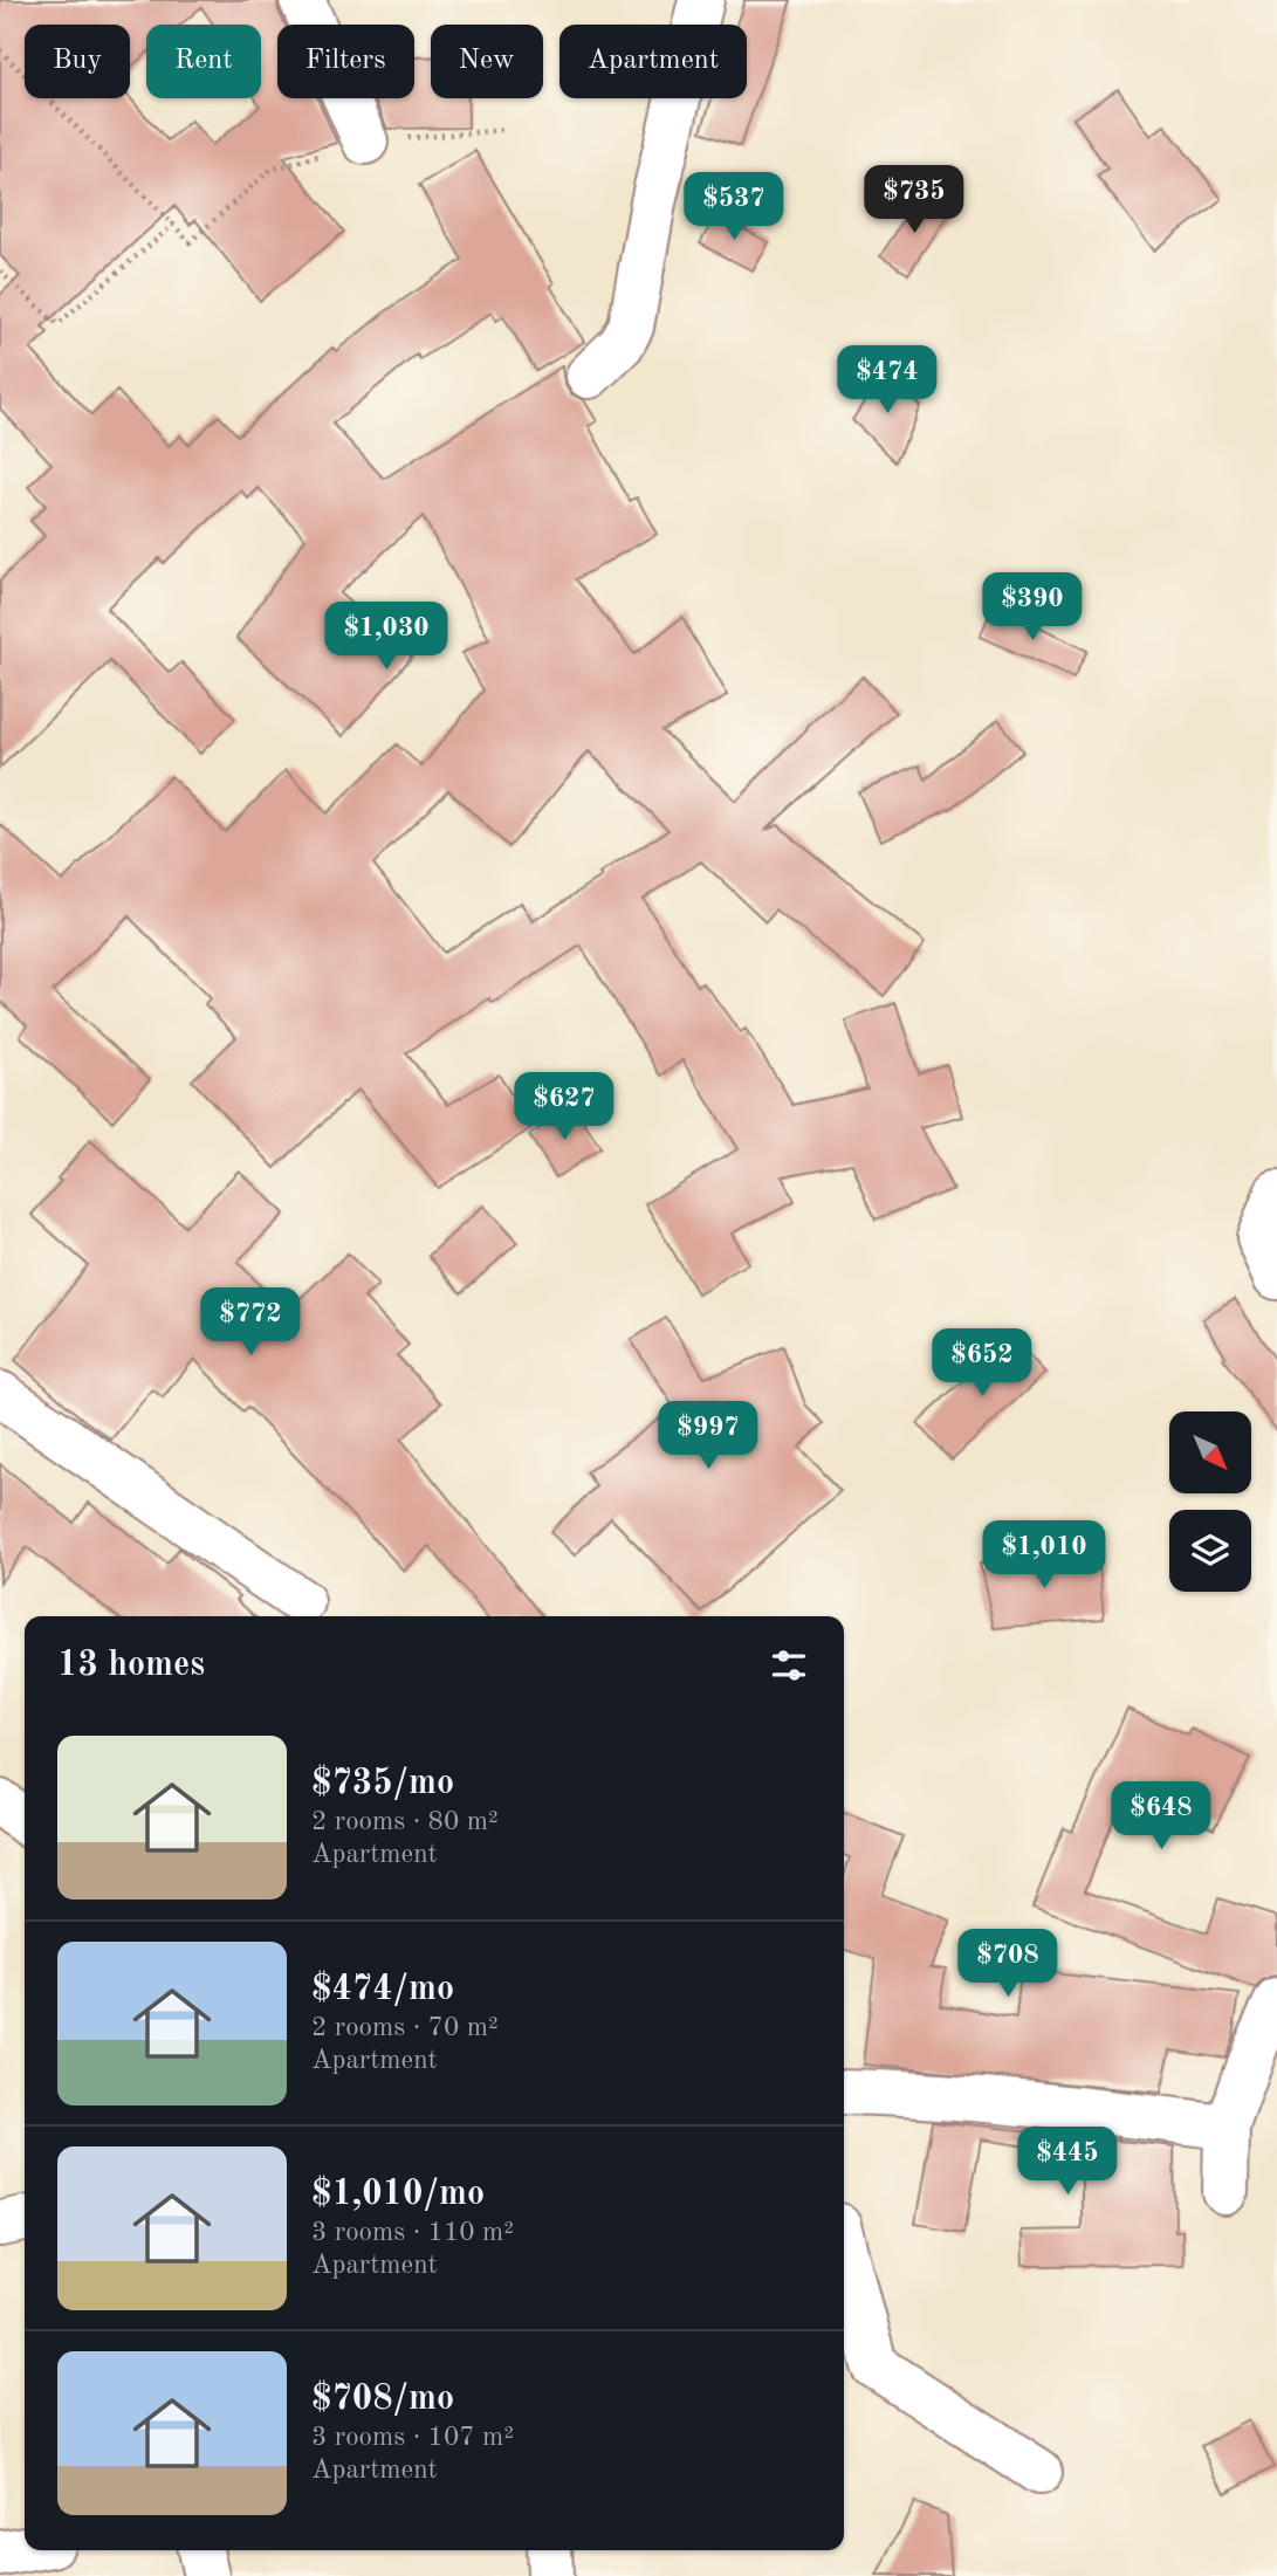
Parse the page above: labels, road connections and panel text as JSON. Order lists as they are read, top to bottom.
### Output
{
  "north": "bottom right",
  "page": {
    "chip": [
      "Buy",
      "Rent",
      "Filters",
      "New",
      "Apartment"
    ],
    "price": [
      "$735",
      "$537",
      "$474",
      "$390",
      "$1,030",
      "$627",
      "$772",
      "$652",
      "$997",
      "$1,010",
      "$648",
      "$708",
      "$445"
    ],
    "heading": "13 homes",
    "list": [
      {
        "name": "$735/mo",
        "note": "2 rooms · 80 m² · Apartment"
      },
      {
        "name": "$474/mo",
        "note": "2 rooms · 70 m² · Apartment"
      },
      {
        "name": "$1,010/mo",
        "note": "3 rooms · 110 m² · Apartment"
      },
      {
        "name": "$708/mo",
        "note": "3 rooms · 107 m² · Apartment"
      }
    ]
  }
}
